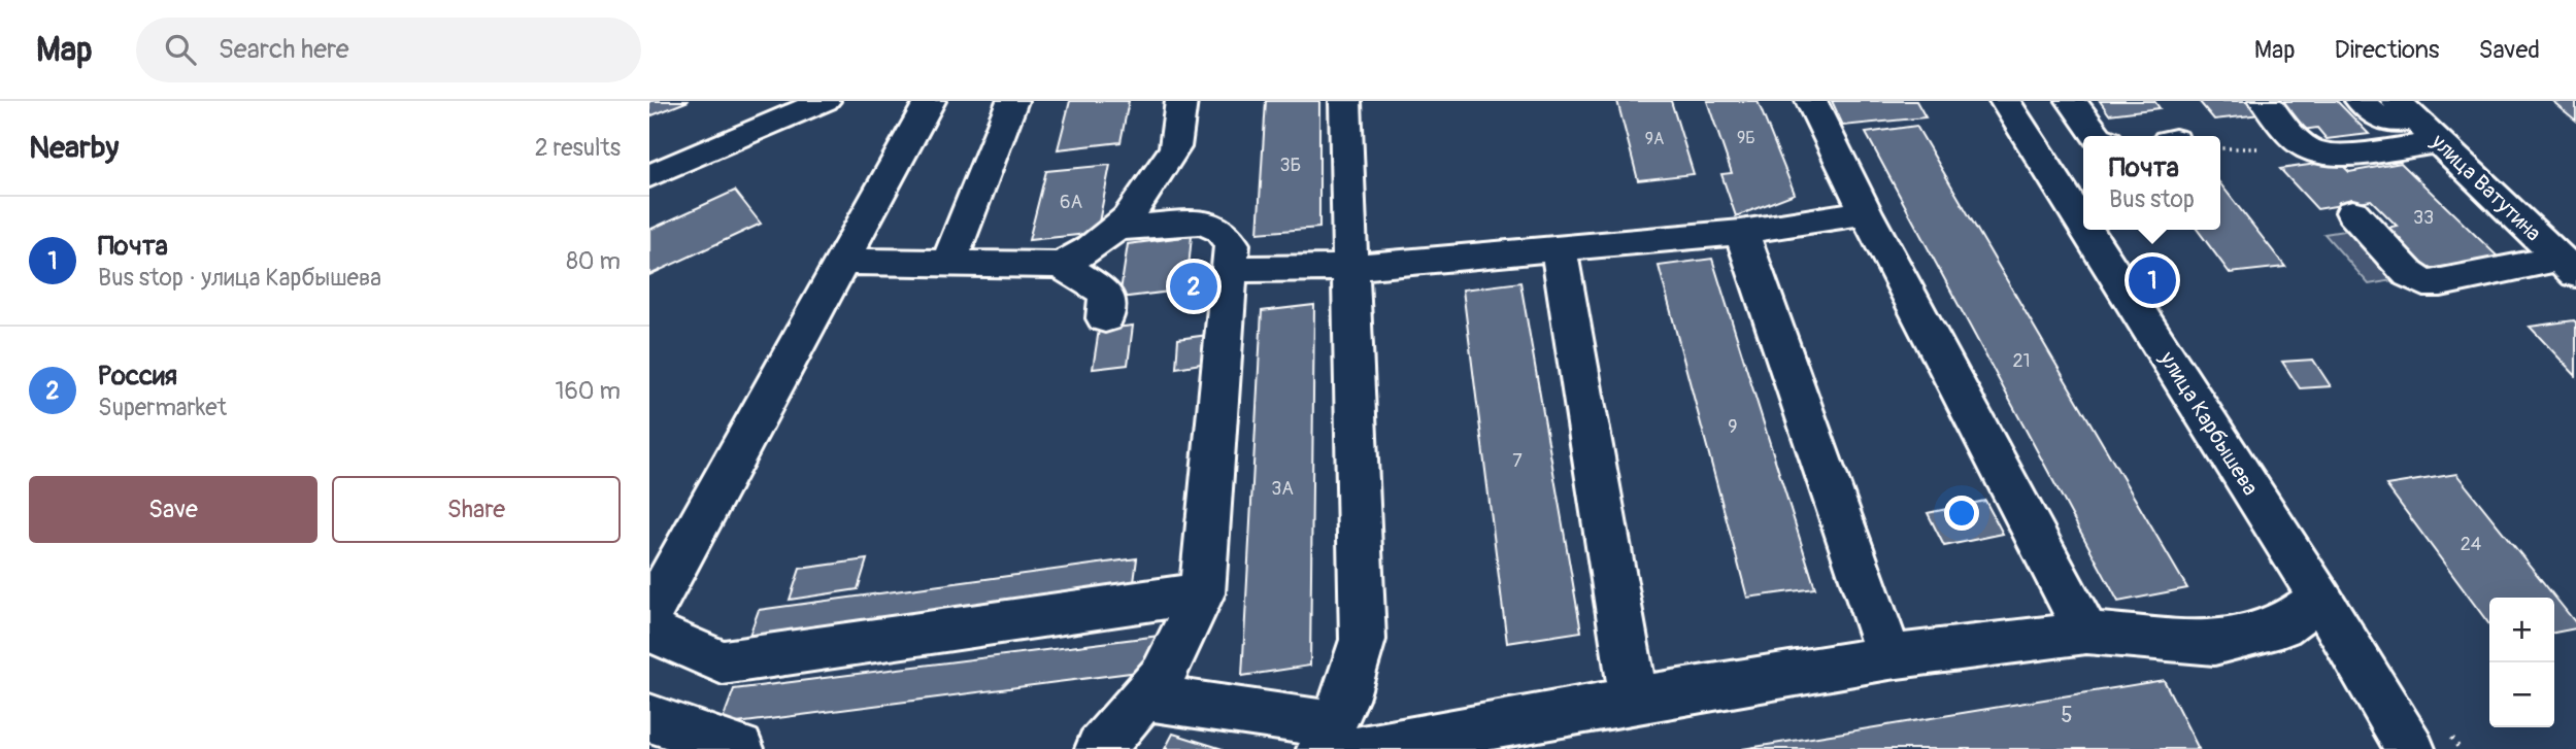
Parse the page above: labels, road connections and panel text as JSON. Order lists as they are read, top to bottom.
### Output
{
  "streets": {
    "street": ["улица Ватутина", "улица Карбышева"]
  },
  "house_numbers": [
    "9Б",
    "9А",
    "3Б",
    "6А",
    "33",
    "21",
    "9",
    "7",
    "3А",
    "24",
    "5"
  ],
  "page": {
    "header": "Map",
    "search": "Search here",
    "nav": ["Map", "Directions", "Saved"],
    "heading": ["Nearby", "2 results"],
    "popup": ["Почта", "Bus stop"],
    "list": [
      {
        "mark": "1",
        "name": "Почта",
        "note": "Bus stop · улица Карбышева",
        "value": "80 m"
      },
      {
        "mark": "2",
        "name": "Россия",
        "note": "Supermarket",
        "value": "160 m"
      }
    ],
    "pins": ["1", "2"],
    "buttons": ["Save", "Share"],
    "map_buttons": ["+", "−"]
  }
}
